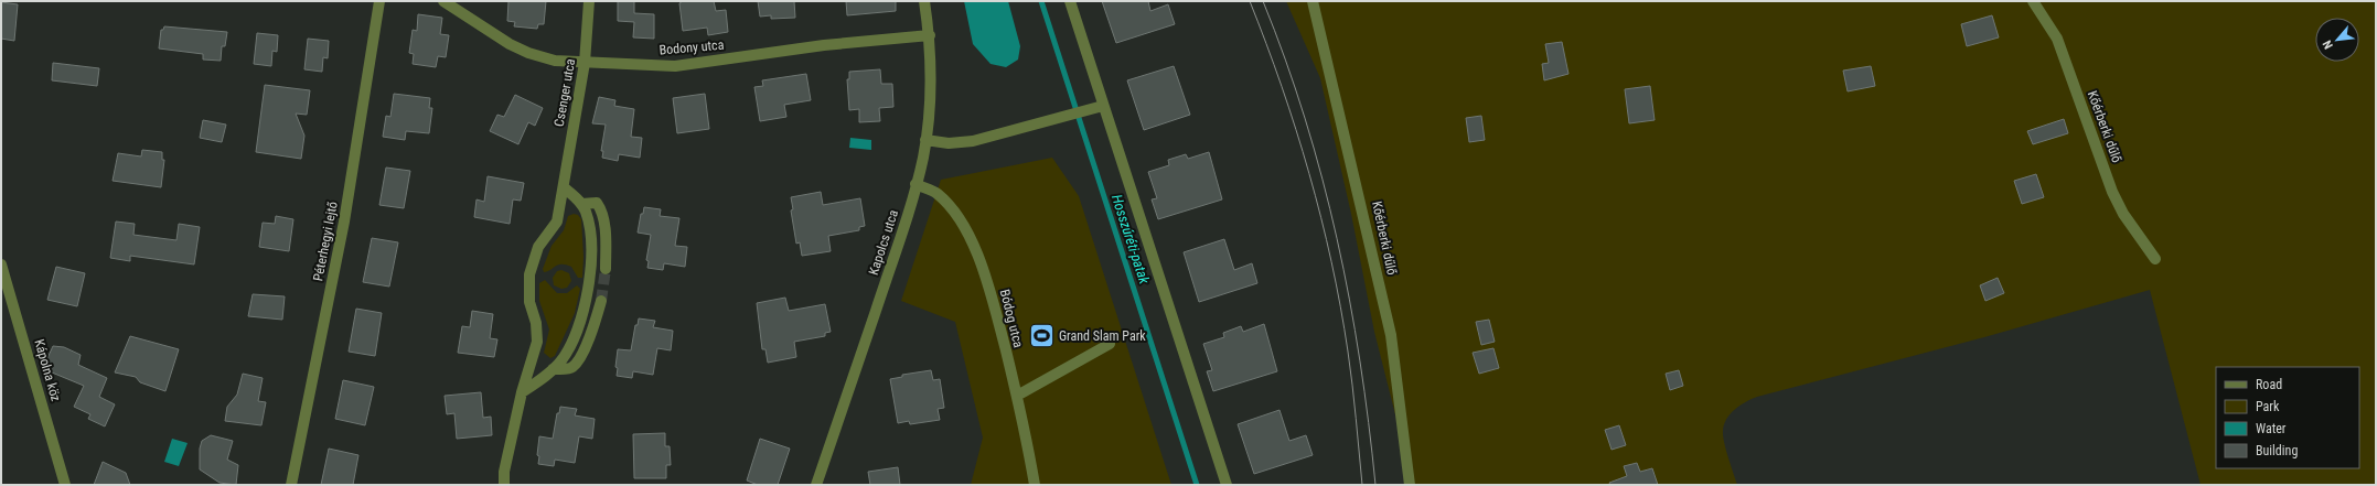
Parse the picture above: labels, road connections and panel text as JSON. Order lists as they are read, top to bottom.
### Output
{
  "streets": {
    "street": [
      "Bodony utca",
      "Csenger utca",
      "Kőérberki dűlő",
      "Péterhegyi lejtő",
      "Kapolcs utca",
      "Bódog utca",
      "Kápolna köz"
    ]
  },
  "crossings": [
    ["Bodony utca", "Csenger utca"],
    ["Bodony utca", "Kapolcs utca"],
    ["Kapolcs utca", "Bódog utca"]
  ],
  "water": ["Hosszúréti-patak"],
  "places": {
    "sports": ["Grand Slam Park"]
  },
  "legend": [
    "Road",
    "Park",
    "Water",
    "Building"
  ],
  "north": "bottom left"
}
